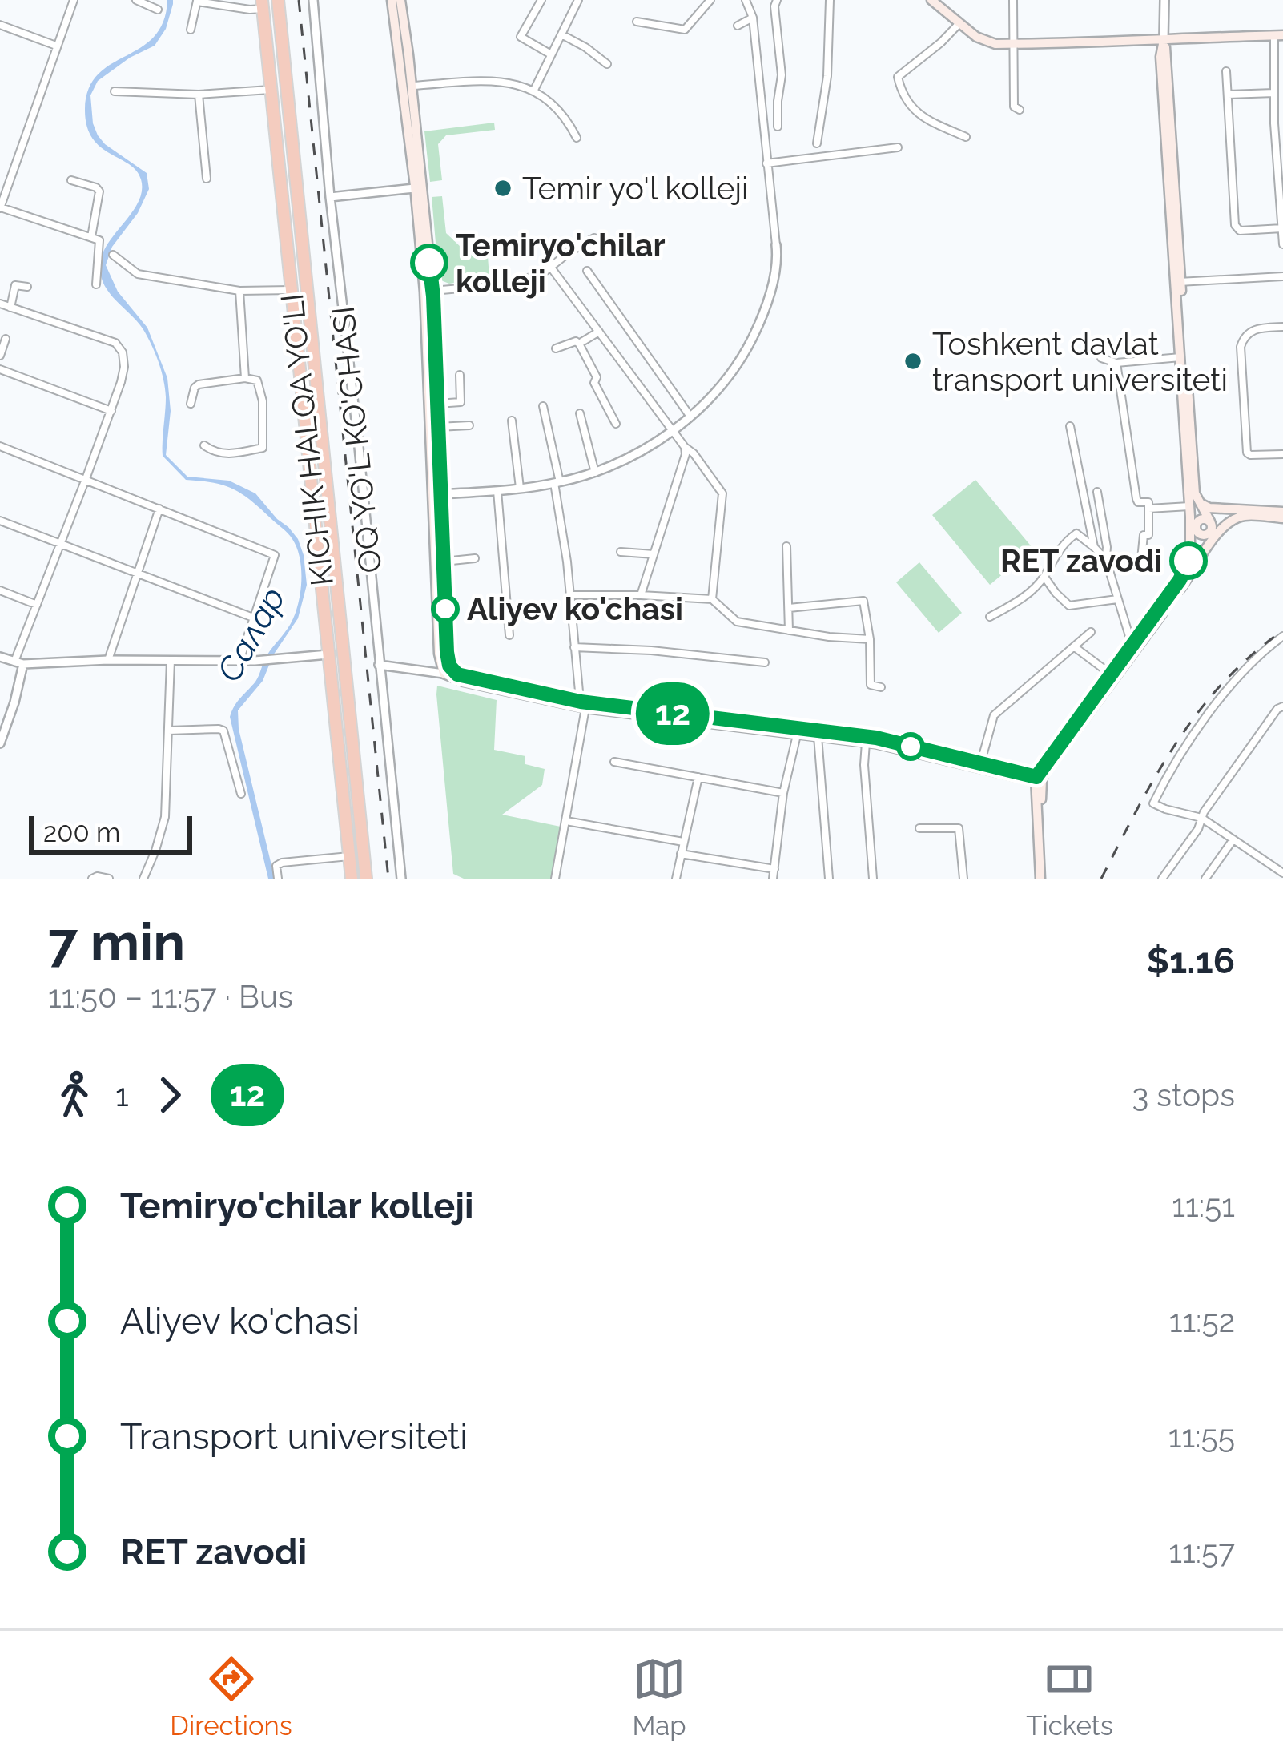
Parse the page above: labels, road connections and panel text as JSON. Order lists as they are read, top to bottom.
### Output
{
  "streets": {
    "highway": ["KICHIK HALQA YO'LI"],
    "street": ["OQ YO'L KO'CHASI"]
  },
  "water": ["Салар"],
  "places": [
    "Temir yo'l kolleji",
    "Temiryo'chilar kolleji",
    "Toshkent davlat transport universiteti",
    "RET zavodi",
    "Aliyev ko'chasi"
  ],
  "lines": ["bus line 12"],
  "scale_bar": "200 m",
  "page": {
    "on_map": "12",
    "scale": "200 m",
    "heading": ["7 min", "11:50 – 11:57 · Bus", "$1.16"],
    "legs": ["1", "12", "3 stops"],
    "list": [
      {
        "name": "Temiryo'chilar kolleji",
        "value": "11:51"
      },
      {
        "name": "Aliyev ko'chasi",
        "value": "11:52"
      },
      {
        "name": "Transport universiteti",
        "value": "11:55"
      },
      {
        "name": "RET zavodi",
        "value": "11:57"
      }
    ],
    "tabs": ["Directions", "Map", "Tickets"]
  }
}
